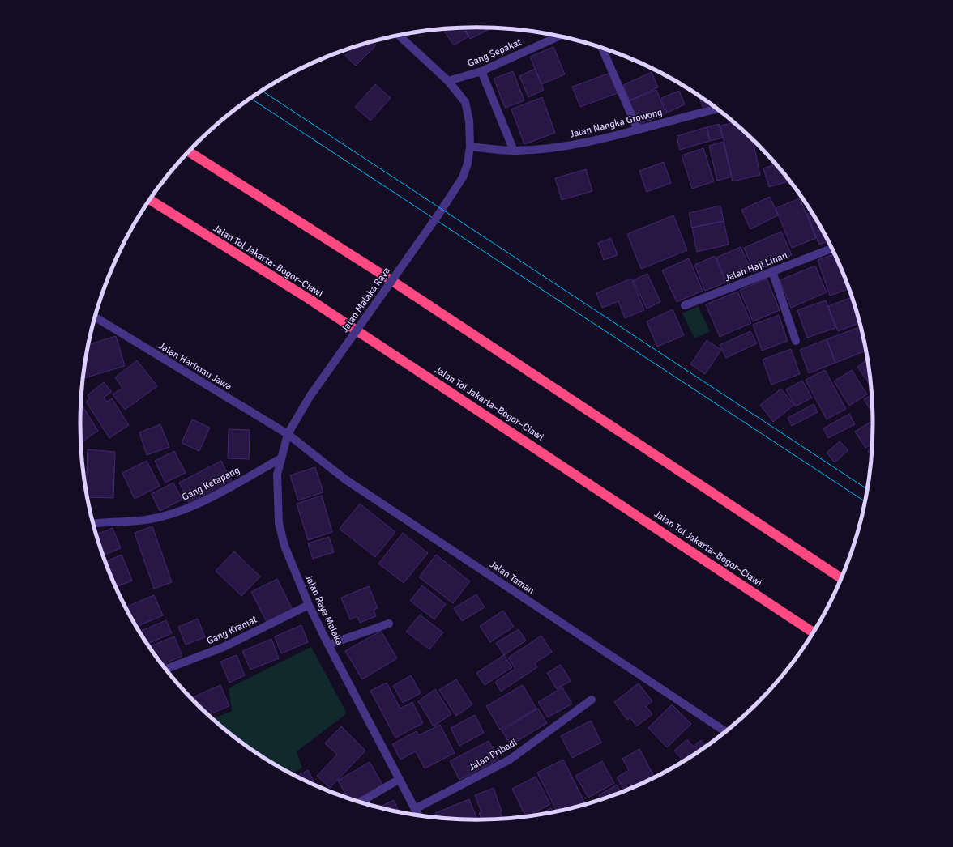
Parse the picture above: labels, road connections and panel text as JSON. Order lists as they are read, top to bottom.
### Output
{
  "streets": {
    "highway": ["Jalan Tol Jakarta–Bogor–Ciawi"],
    "street": [
      "Gang Sepakat",
      "Jalan Nangka Growong",
      "Jalan Haji Linan",
      "Jalan Malaka Raya",
      "Jalan Harimau Jawa",
      "Gang Ketapang",
      "Jalan Taman",
      "Jalan Raya Malaka",
      "Gang Kramat",
      "Jalan Pribadi"
    ]
  },
  "crossings": [
    ["Gang Sepakat", "Jalan Malaka Raya"],
    ["Jalan Nangka Growong", "Jalan Malaka Raya"],
    ["Jalan Malaka Raya", "Jalan Raya Malaka"],
    ["Jalan Harimau Jawa", "Jalan Taman"],
    ["Jalan Harimau Jawa", "Jalan Raya Malaka"],
    ["Gang Ketapang", "Jalan Raya Malaka"],
    ["Jalan Taman", "Jalan Raya Malaka"],
    ["Jalan Raya Malaka", "Gang Kramat"],
    ["Jalan Raya Malaka", "Jalan Pribadi"]
  ]
}
